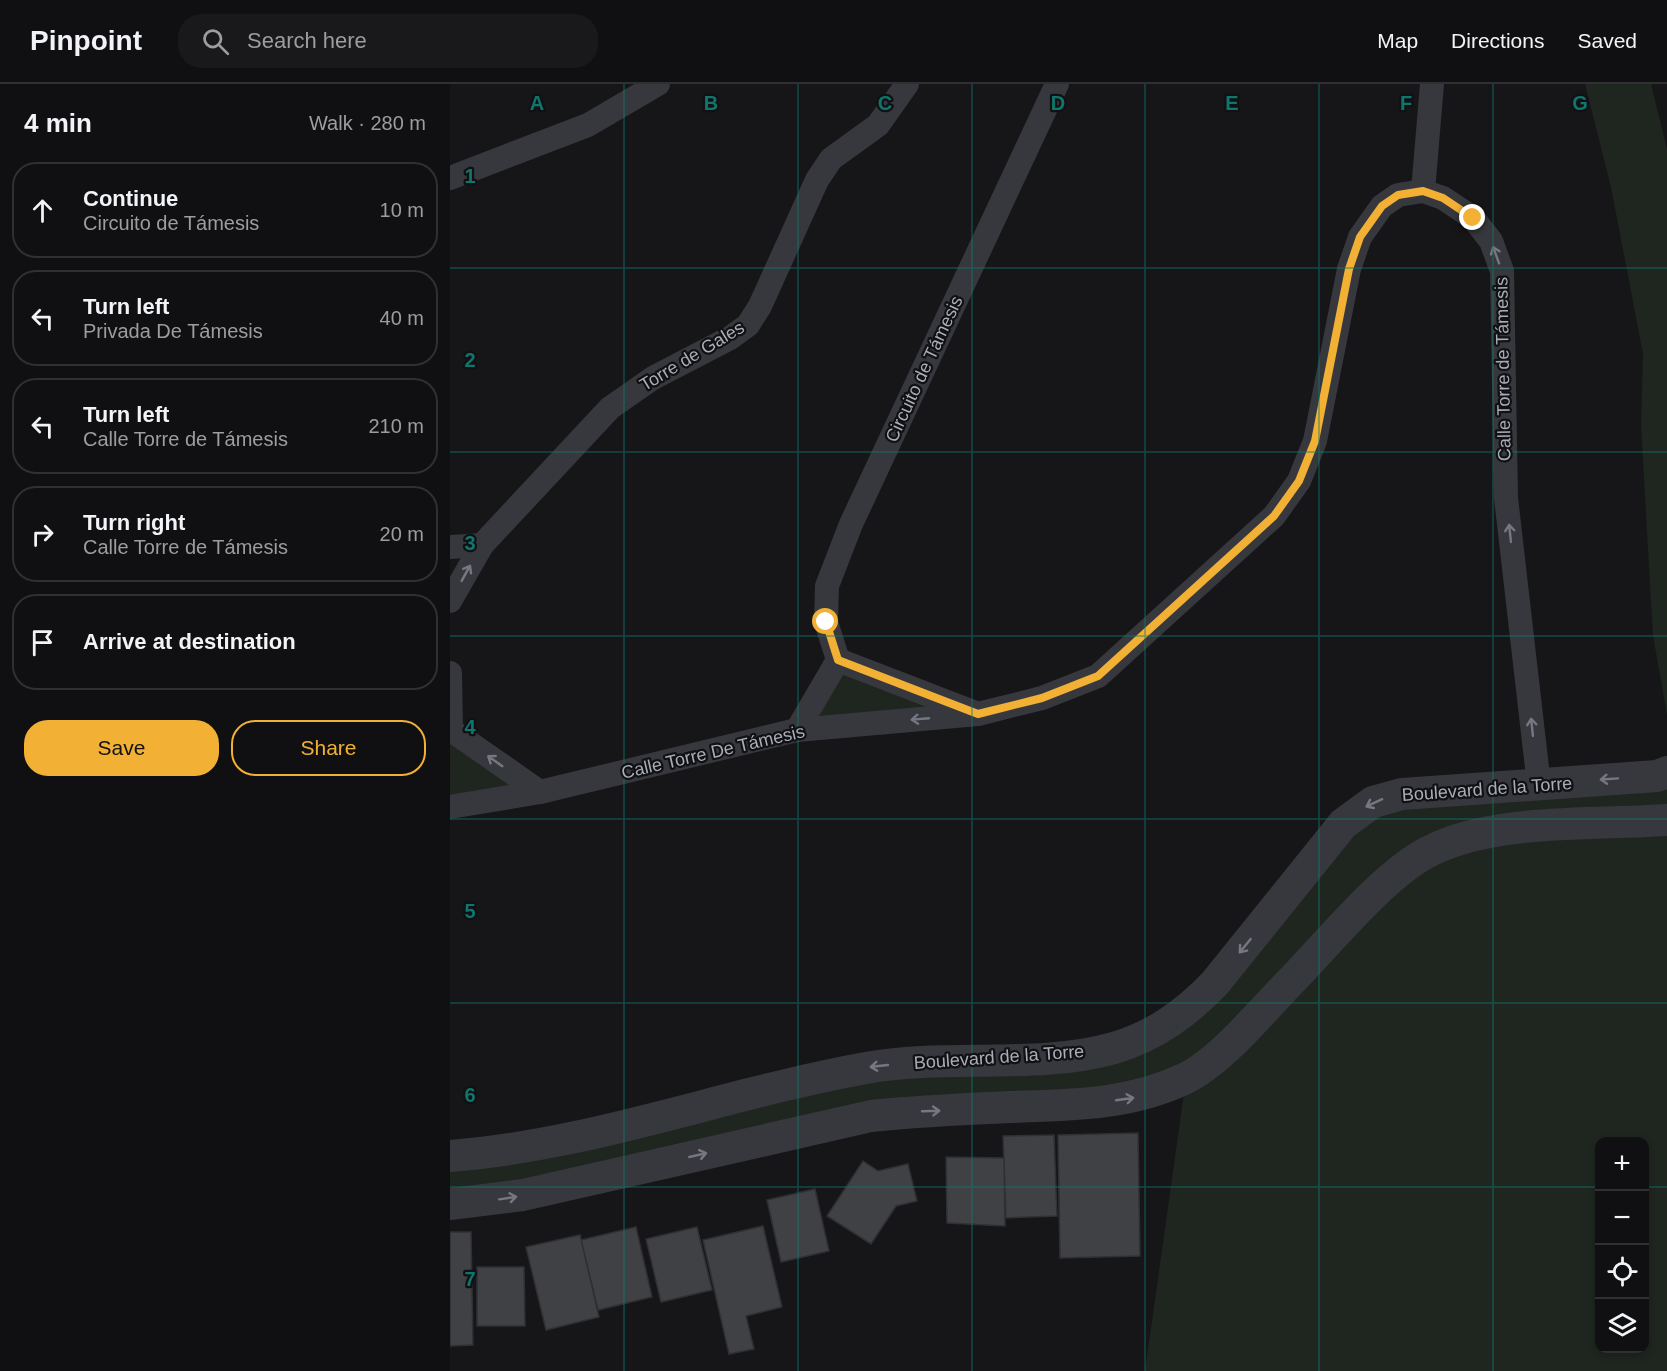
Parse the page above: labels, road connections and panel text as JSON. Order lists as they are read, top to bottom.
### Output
{
  "streets": {
    "street": [
      "Torre de Gales",
      "Circuito de Támesis",
      "Calle Torre de Támesis",
      "Calle Torre De Támesis",
      "Boulevard de la Torre"
    ]
  },
  "crossings": [
    ["Calle Torre de Támesis", "Boulevard de la Torre"]
  ],
  "one_way": ["Calle Torre de Támesis"],
  "page": {
    "header": "Pinpoint",
    "search": "Search here",
    "nav": ["Map", "Directions", "Saved"],
    "heading": ["4 min", "Walk · 280 m"],
    "list": [
      ["Continue", "Circuito de Támesis", "10 m"],
      ["Turn left", "Privada De Támesis", "40 m"],
      ["Turn left", "Calle Torre de Támesis", "210 m"],
      ["Turn right", "Calle Torre de Támesis", "20 m"],
      "Arrive at destination"
    ],
    "buttons": ["Save", "Share"],
    "map_buttons": ["+", "−"]
  },
  "grid": {
    "columns": [
      "A",
      "B",
      "C",
      "D",
      "E",
      "F",
      "G"
    ],
    "rows": [
      "1",
      "2",
      "3",
      "4",
      "5",
      "6",
      "7"
    ]
  }
}
